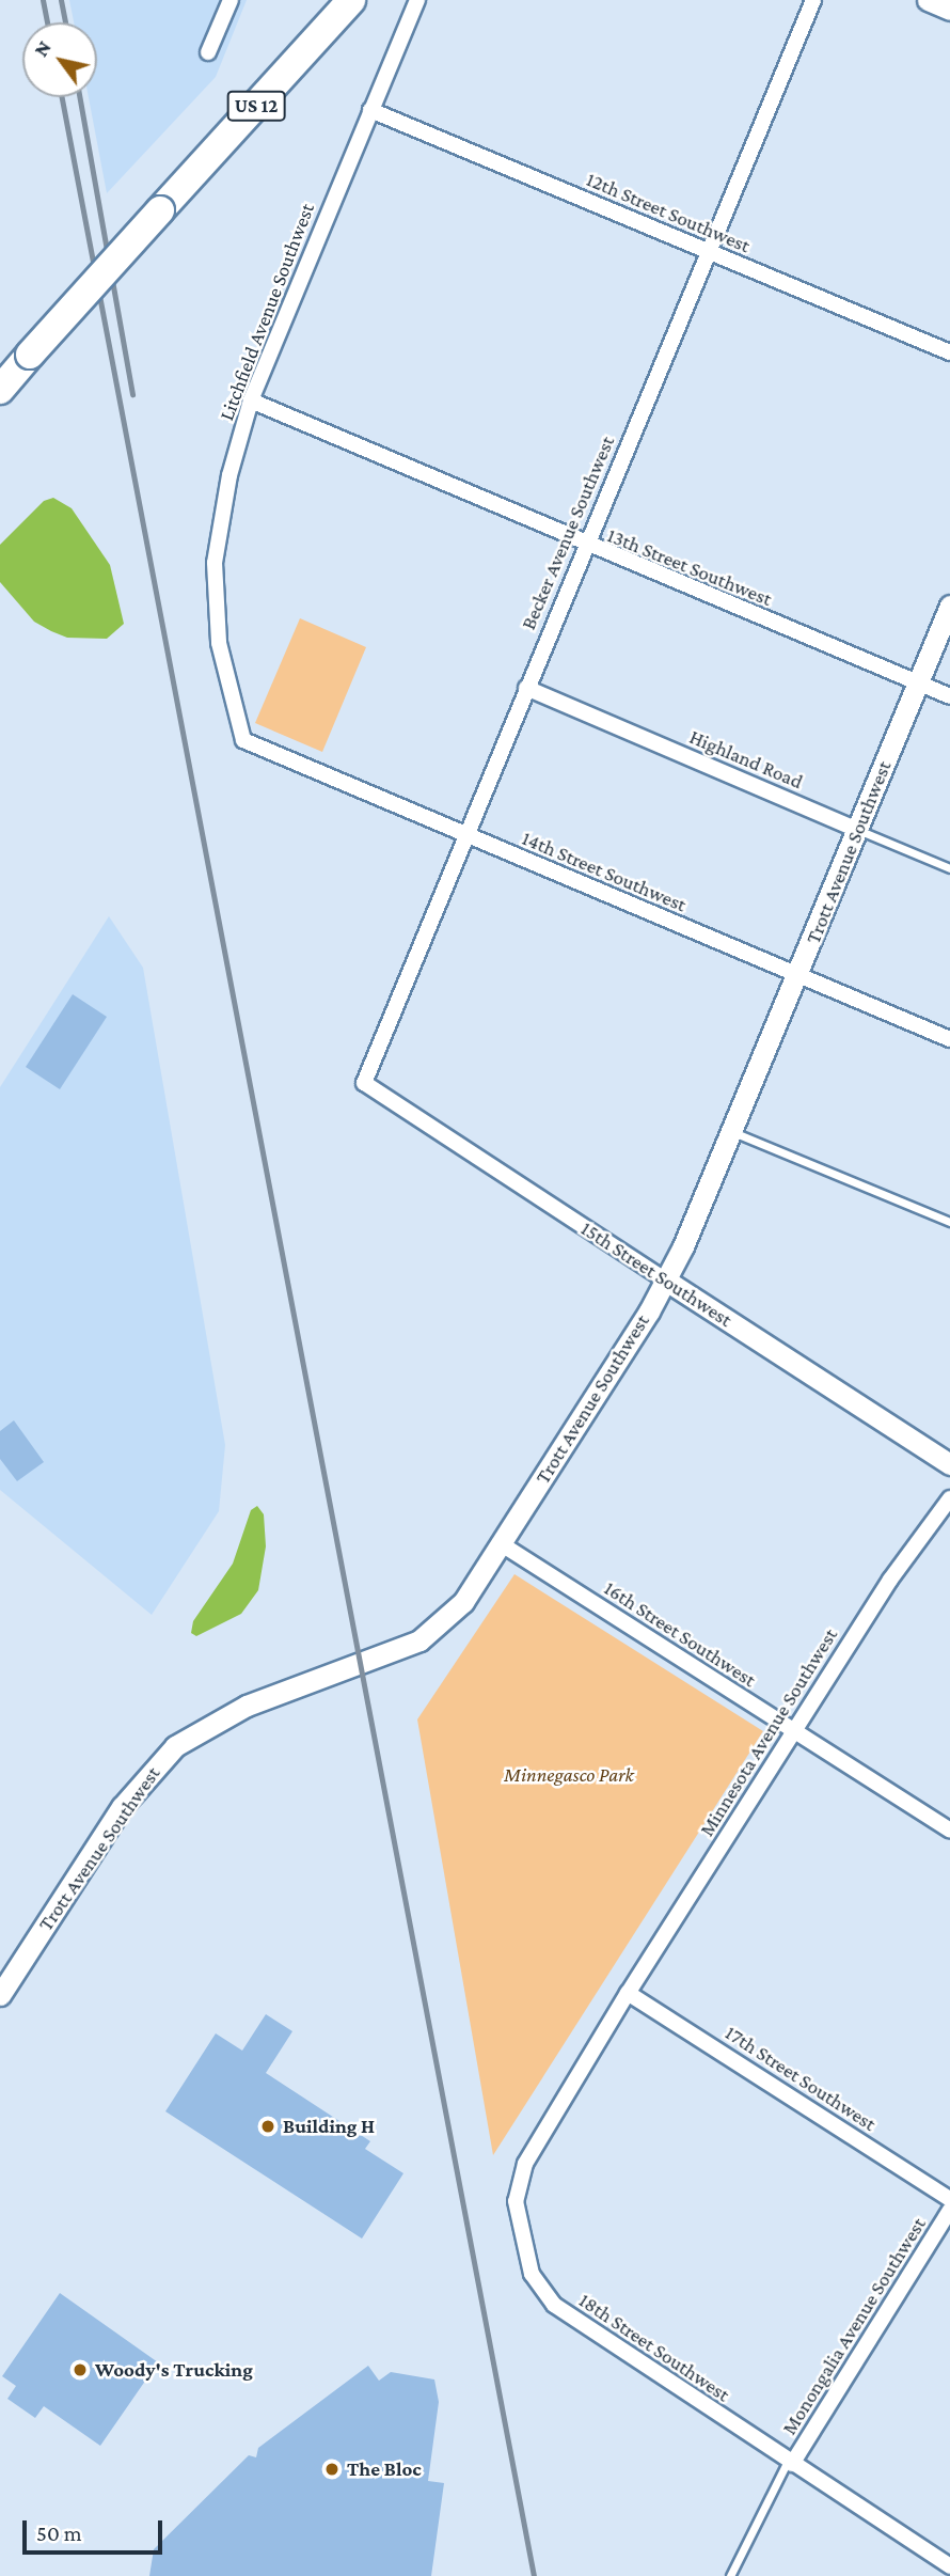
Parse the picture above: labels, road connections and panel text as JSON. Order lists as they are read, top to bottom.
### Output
{
  "streets": {
    "highway": ["US 12"],
    "street": [
      "12th Street Southwest",
      "Litchfield Avenue Southwest",
      "Becker Avenue Southwest",
      "13th Street Southwest",
      "Highland Road",
      "Trott Avenue Southwest",
      "14th Street Southwest",
      "15th Street Southwest",
      "16th Street Southwest",
      "Minnesota Avenue Southwest",
      "17th Street Southwest",
      "Monongalia Avenue Southwest",
      "18th Street Southwest"
    ]
  },
  "crossings": [
    ["12th Street Southwest", "Litchfield Avenue Southwest"],
    ["12th Street Southwest", "Becker Avenue Southwest"],
    ["Litchfield Avenue Southwest", "13th Street Southwest"],
    ["Litchfield Avenue Southwest", "14th Street Southwest"],
    ["Becker Avenue Southwest", "13th Street Southwest"],
    ["Becker Avenue Southwest", "Highland Road"],
    ["Becker Avenue Southwest", "14th Street Southwest"],
    ["Becker Avenue Southwest", "15th Street Southwest"],
    ["13th Street Southwest", "Trott Avenue Southwest"],
    ["Highland Road", "Trott Avenue Southwest"],
    ["Trott Avenue Southwest", "14th Street Southwest"],
    ["Trott Avenue Southwest", "15th Street Southwest"],
    ["Trott Avenue Southwest", "16th Street Southwest"],
    ["16th Street Southwest", "Minnesota Avenue Southwest"],
    ["Minnesota Avenue Southwest", "17th Street Southwest"],
    ["Minnesota Avenue Southwest", "18th Street Southwest"],
    ["17th Street Southwest", "18th Street Southwest"],
    ["Monongalia Avenue Southwest", "18th Street Southwest"]
  ],
  "parks": ["Minnegasco Park"],
  "places": ["Building H", "Woody's Trucking", "The Bloc"],
  "scale_bar": "50 m",
  "north": "top left"
}
